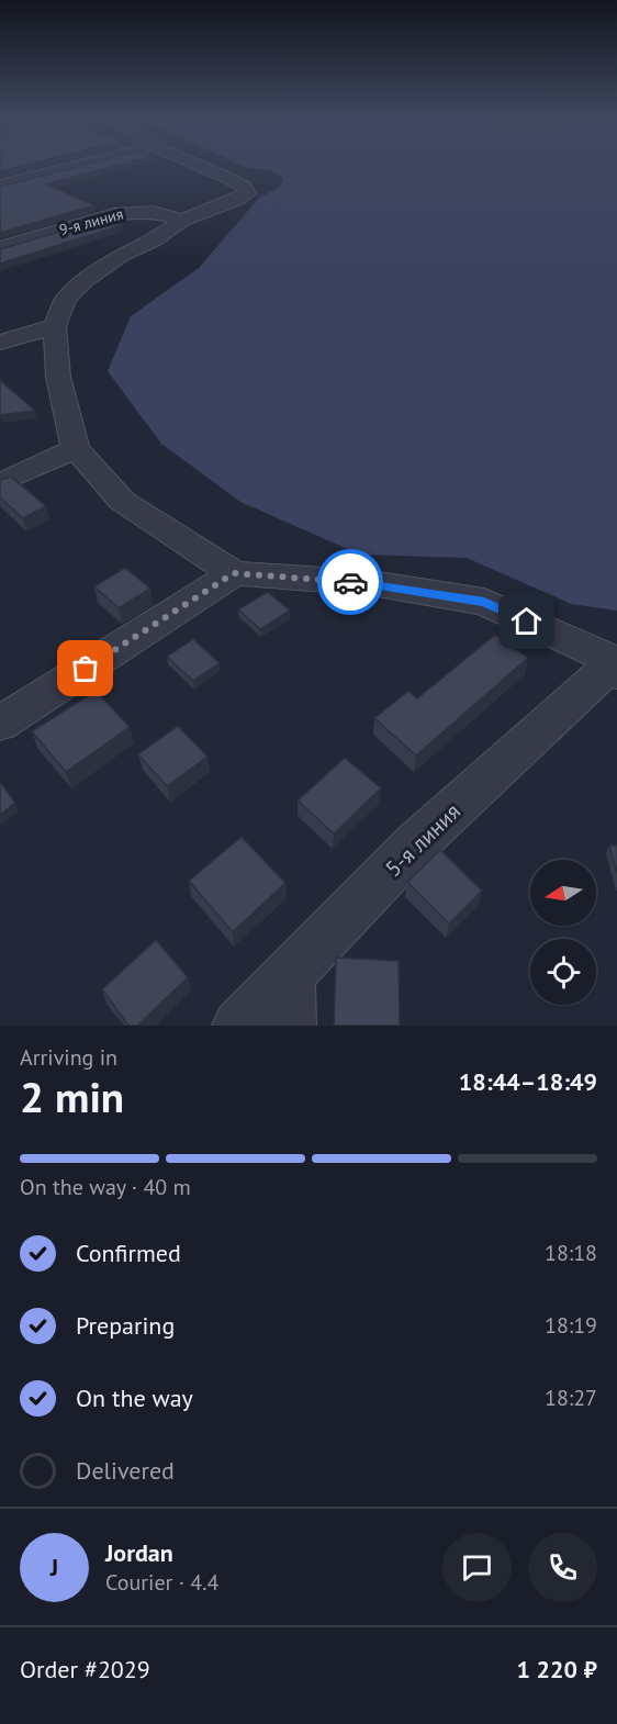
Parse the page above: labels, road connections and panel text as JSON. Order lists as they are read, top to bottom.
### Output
{
  "streets": {
    "street": ["9-я линия", "5-я линия"]
  },
  "north": "left",
  "page": {
    "heading": ["2 min", "Arriving in", "18:44–18:49"],
    "panel": [
      "Jordan",
      "Courier · 4.4",
      "Order #2029",
      "1 220 ₽"
    ],
    "bar": "On the way · 40 m",
    "list": [
      ["Confirmed", "18:18"],
      ["Preparing", "18:19"],
      ["On the way", "18:27"],
      "Delivered"
    ],
    "round": "J"
  }
}
